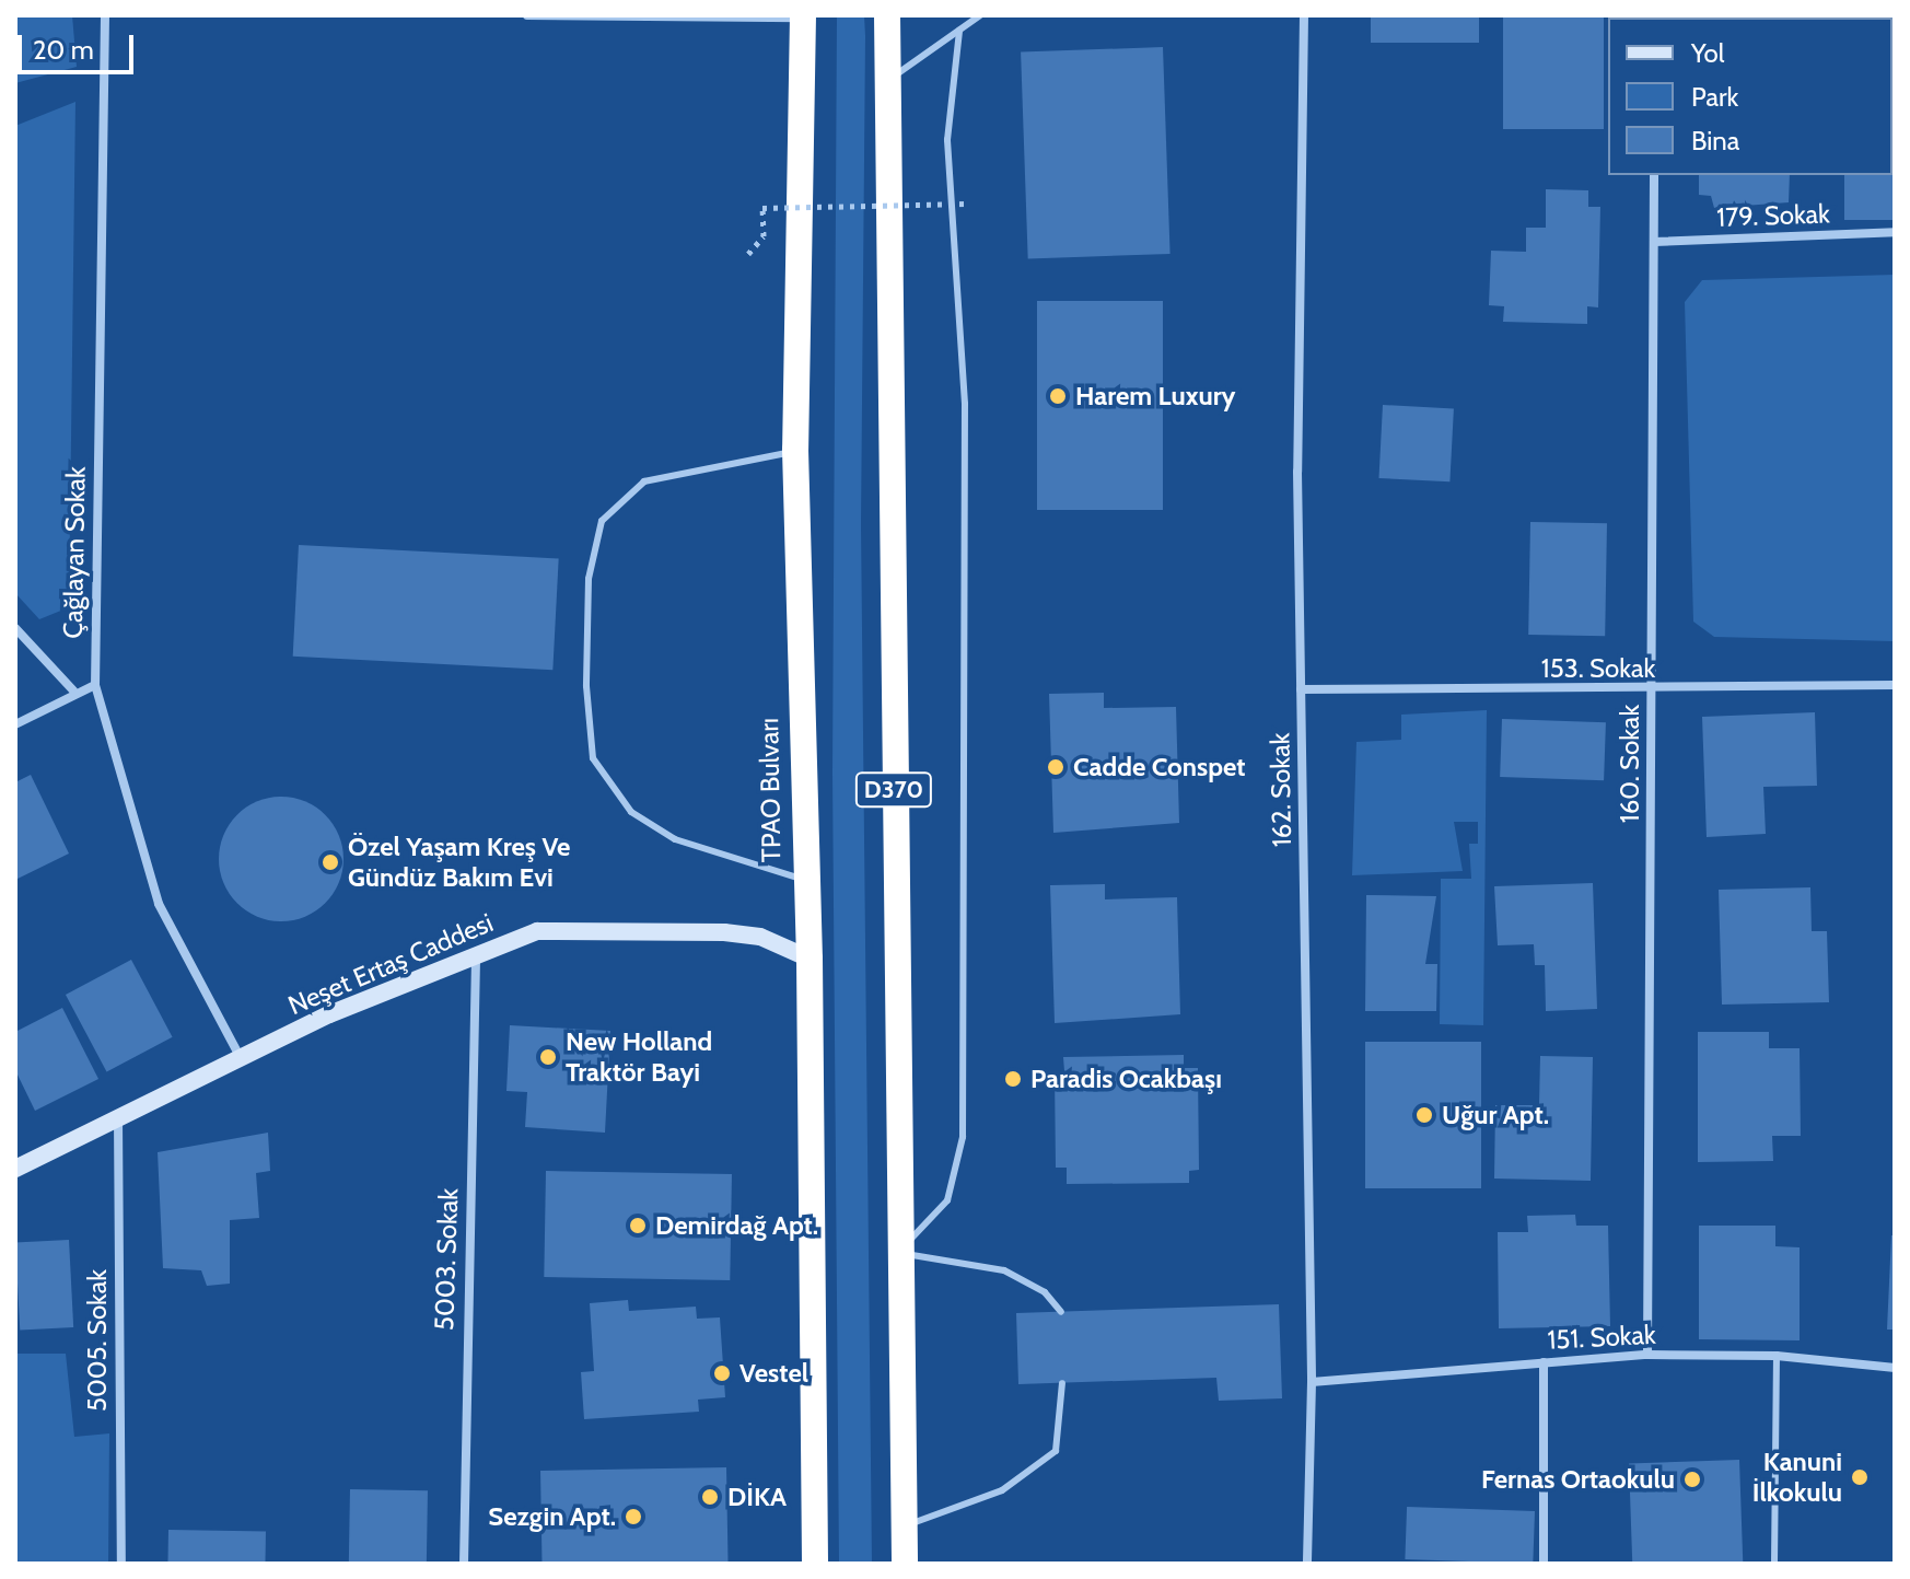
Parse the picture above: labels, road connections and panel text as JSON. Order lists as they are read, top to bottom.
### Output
{
  "streets": {
    "highway": ["TPAO Bulvarı", "D370"],
    "street": [
      "179. Sokak",
      "Çağlayan Sokak",
      "153. Sokak",
      "160. Sokak",
      "162. Sokak",
      "Neşet Ertaş Caddesi",
      "5003. Sokak",
      "151. Sokak",
      "5005. Sokak"
    ]
  },
  "crossings": [
    ["179. Sokak", "160. Sokak"],
    ["Çağlayan Sokak", "Neşet Ertaş Caddesi"],
    ["153. Sokak", "160. Sokak"],
    ["153. Sokak", "162. Sokak"],
    ["160. Sokak", "151. Sokak"],
    ["TPAO Bulvarı", "Neşet Ertaş Caddesi"],
    ["162. Sokak", "151. Sokak"],
    ["Neşet Ertaş Caddesi", "5003. Sokak"],
    ["Neşet Ertaş Caddesi", "5005. Sokak"]
  ],
  "places": [
    "Harem Luxury",
    "Cadde Conspet",
    "Özel Yaşam Kreş Ve Gündüz Bakım Evi",
    "New Holland Traktör Bayi",
    "Paradis Ocakbaşı",
    "Uğur Apt.",
    "Demirdağ Apt.",
    "Vestel",
    "Kanuni İlkokulu",
    "Fernas Ortaokulu",
    "DİKA",
    "Sezgin Apt."
  ],
  "legend": ["Yol", "Park", "Bina"],
  "scale_bar": "20 m"
}
